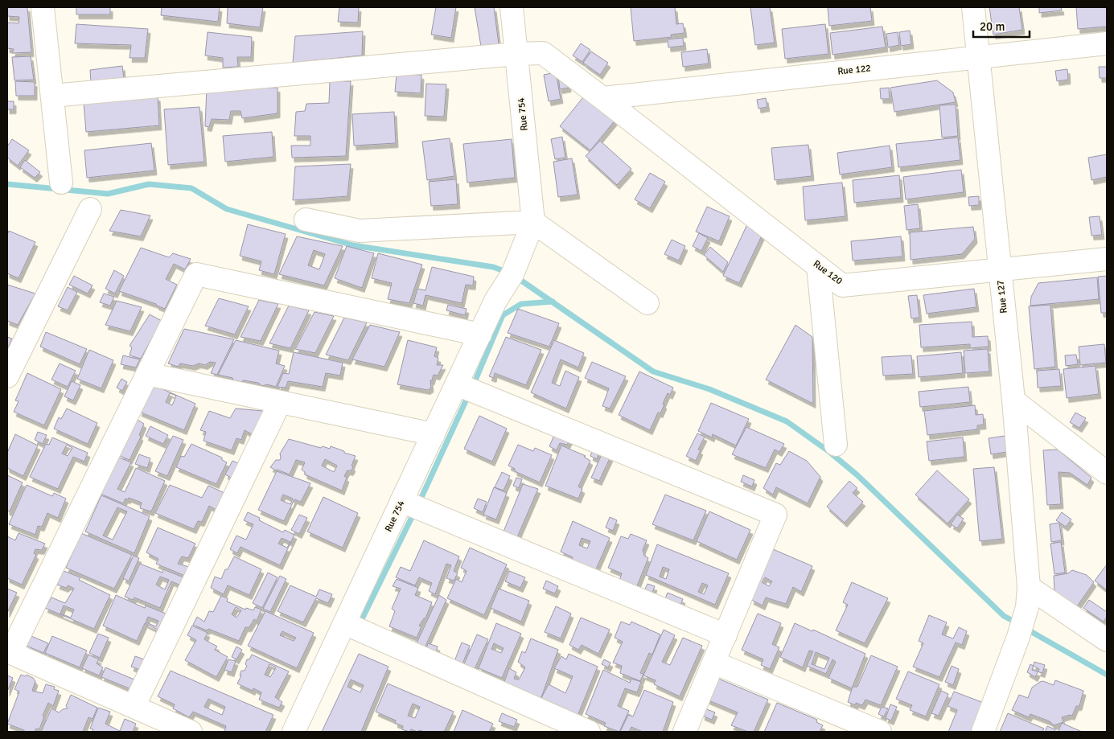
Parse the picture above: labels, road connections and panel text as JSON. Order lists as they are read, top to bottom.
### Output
{
  "streets": {
    "street": [
      "Rue 122",
      "Rue 754",
      "Rue 120",
      "Rue 127"
    ]
  },
  "crossings": [
    ["Rue 122", "Rue 120"],
    ["Rue 122", "Rue 127"],
    ["Rue 754", "Rue 120"],
    ["Rue 120", "Rue 127"]
  ],
  "scale_bar": "20 m"
}
